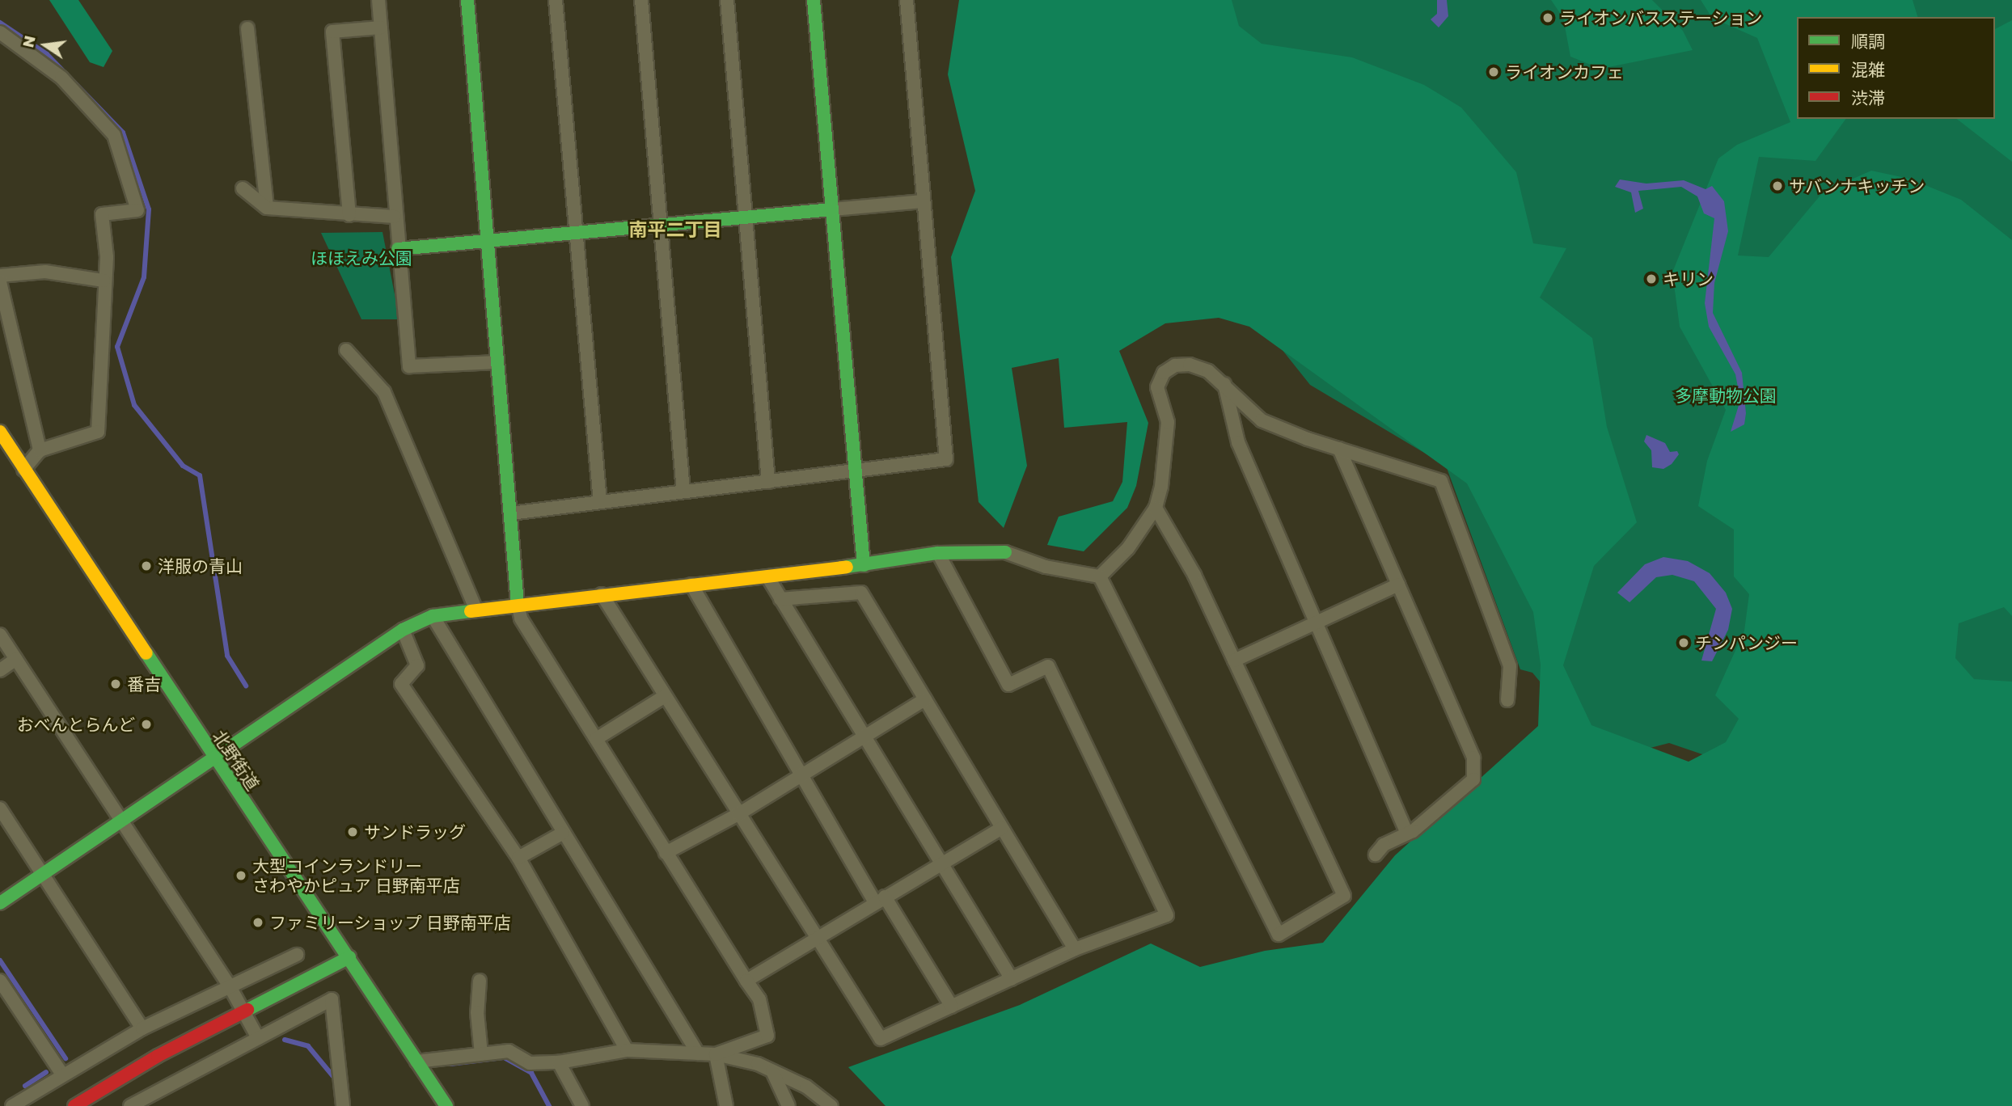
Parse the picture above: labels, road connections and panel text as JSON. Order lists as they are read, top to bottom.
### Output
{
  "streets": {
    "street": ["北野街道"]
  },
  "districts": ["南平二丁目"],
  "parks": ["ほほえみ公園", "多摩動物公園"],
  "places": [
    "ライオンバスステーション",
    "ライオンカフェ",
    "サバンナキッチン",
    "キリン",
    "洋服の青山",
    "チンパンジー",
    "番吉",
    "おべんとらんど",
    "サンドラッグ",
    "大型コインランドリー さわやかピュア 日野南平店",
    "ファミリーショップ 日野南平店"
  ],
  "legend": ["順調", "混雑", "渋滞"],
  "north": "left"
}
